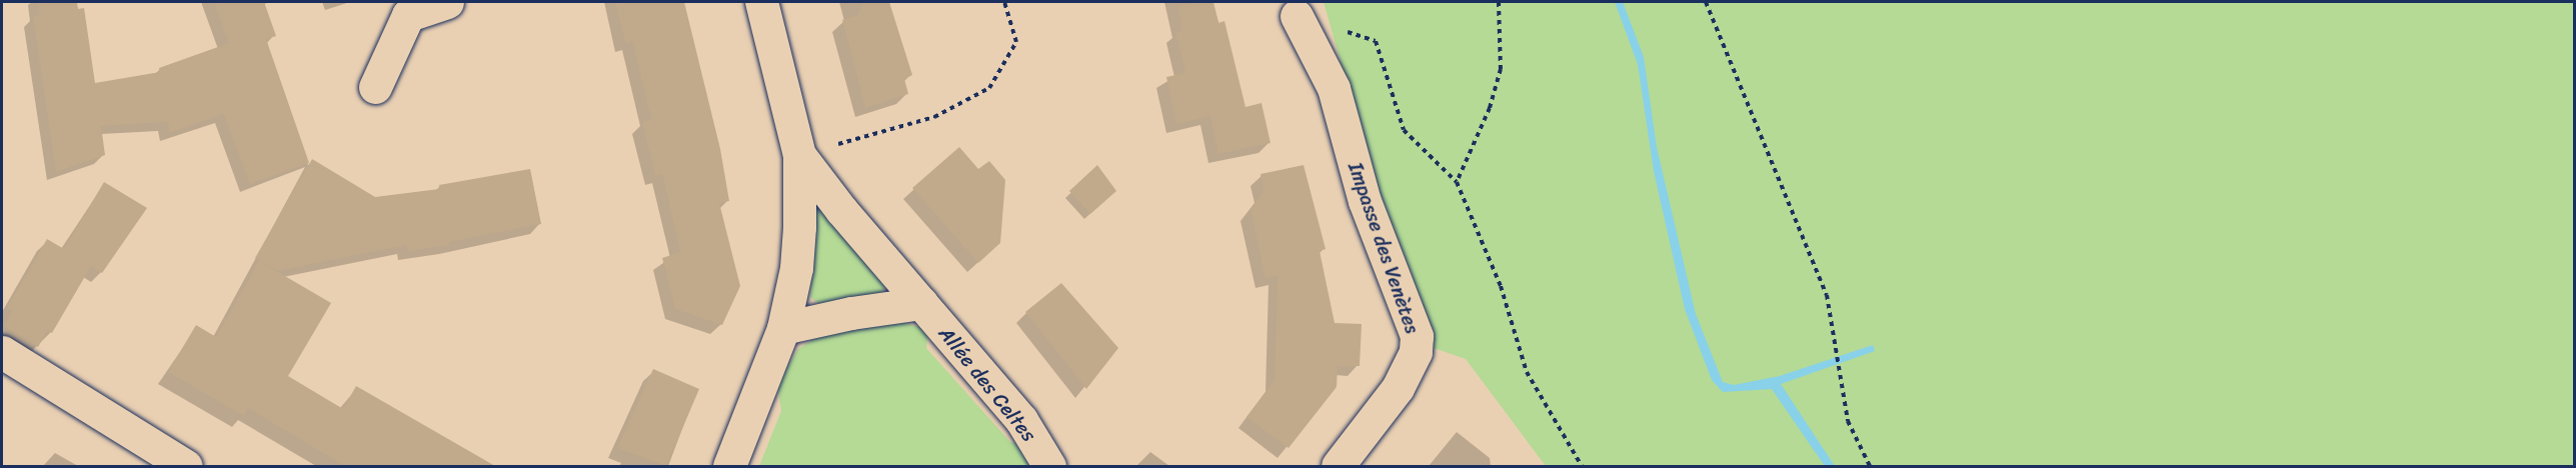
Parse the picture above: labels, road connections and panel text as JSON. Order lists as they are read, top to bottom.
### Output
{
  "streets": {
    "street": ["Impasse des Venètes", "Allée des Celtes"]
  }
}
